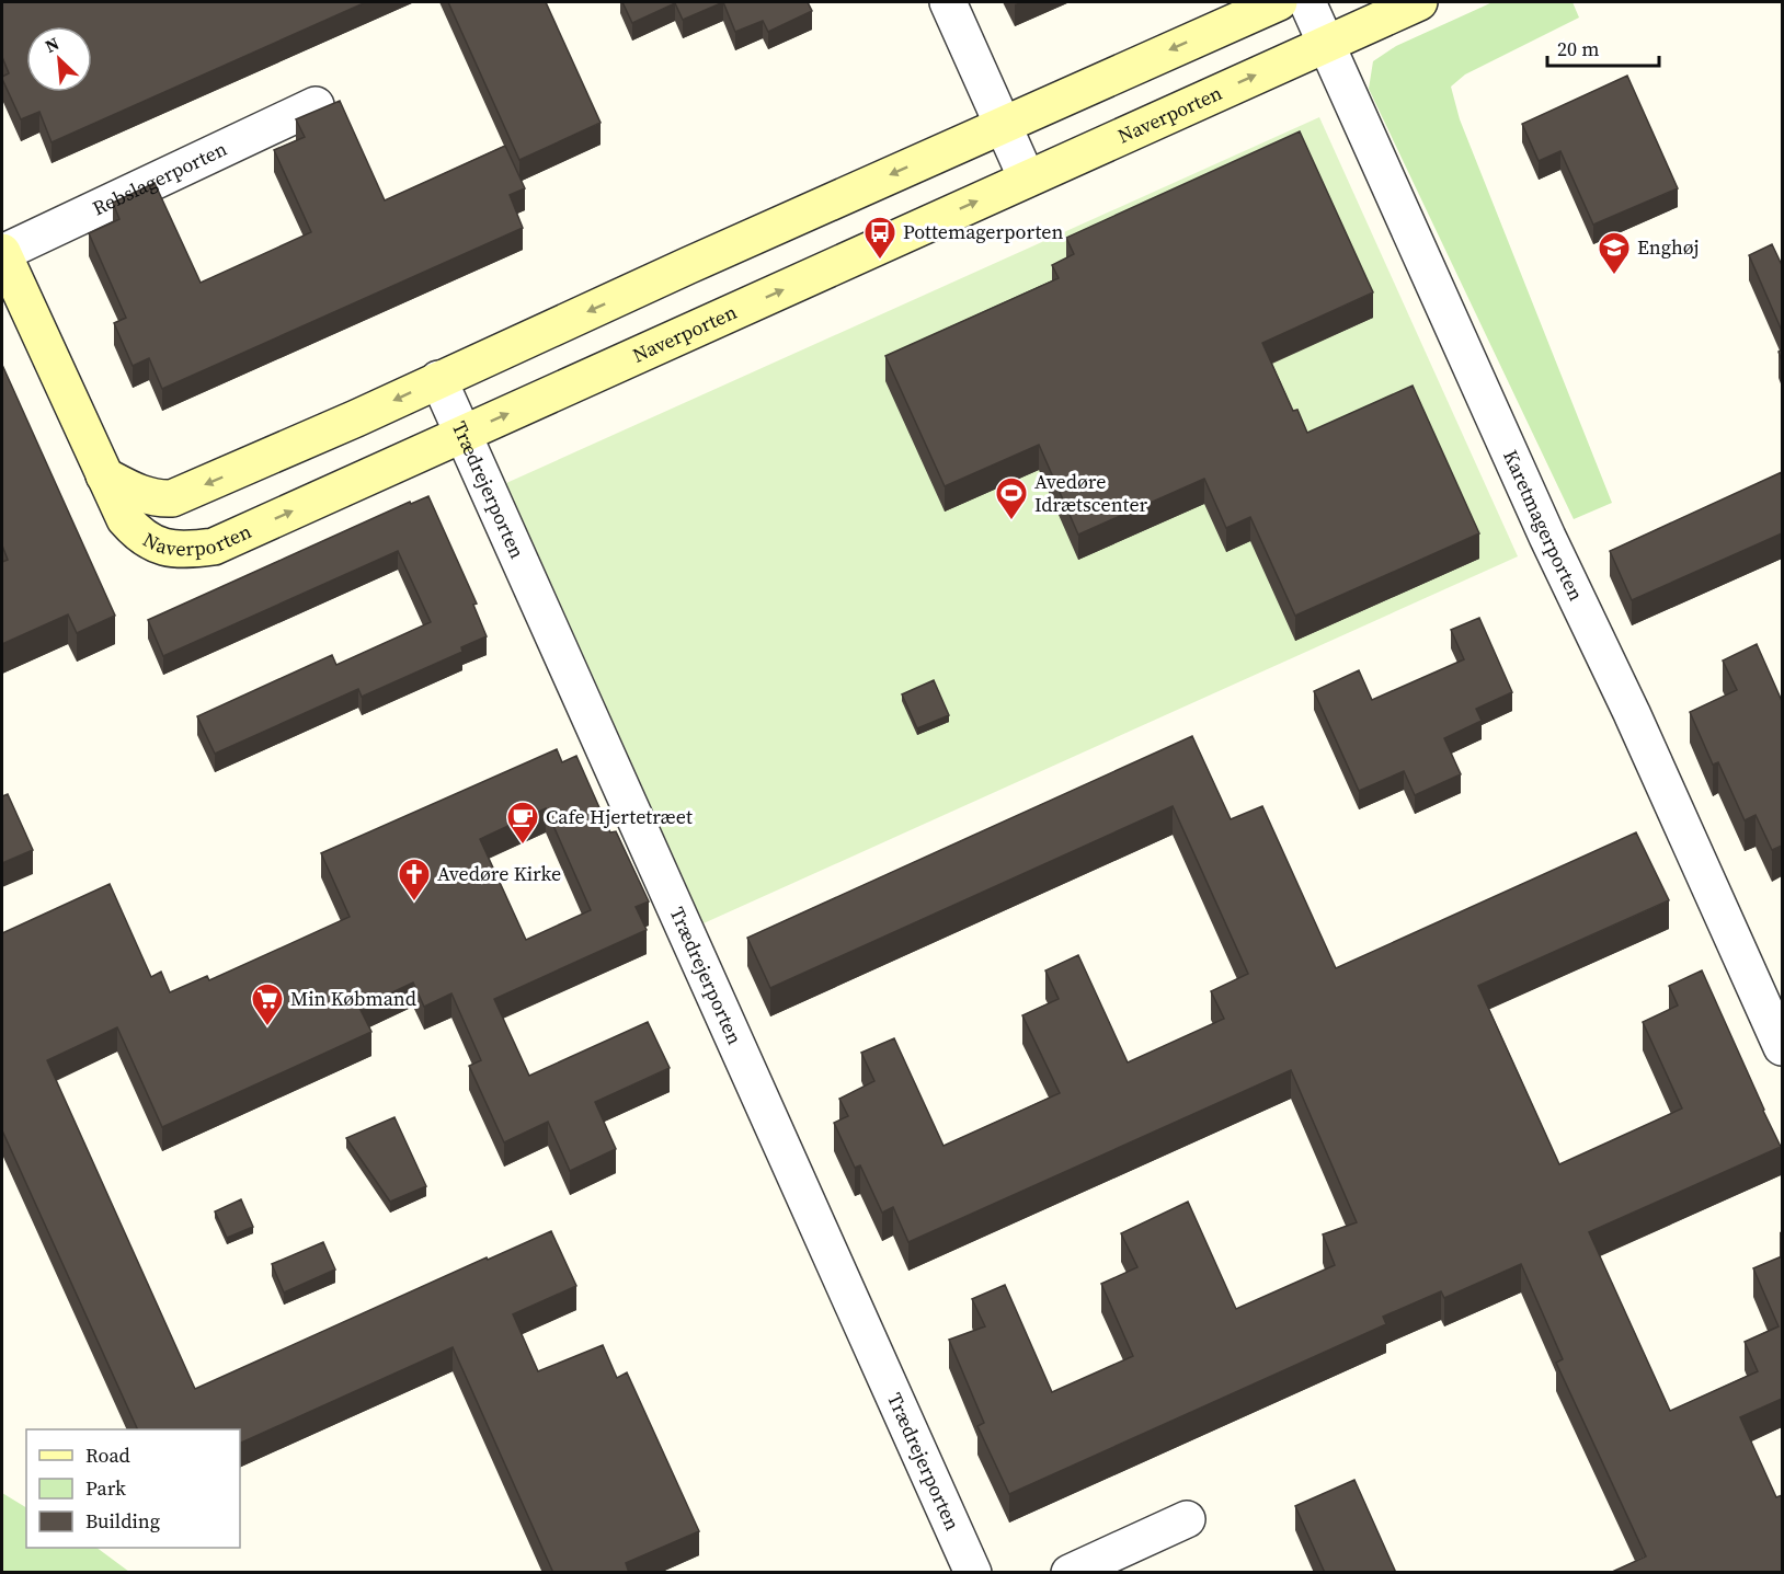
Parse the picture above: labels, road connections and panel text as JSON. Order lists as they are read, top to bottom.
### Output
{
  "streets": {
    "street": [
      "Naverporten",
      "Rebslagerporten",
      "Trædrejerporten",
      "Karetmagerporten"
    ]
  },
  "crossings": [
    ["Naverporten", "Rebslagerporten"],
    ["Naverporten", "Trædrejerporten"],
    ["Naverporten", "Karetmagerporten"]
  ],
  "places": {
    "bus stop": ["Pottemagerporten"],
    "school or university": ["Enghøj"],
    "sports": ["Avedøre Idrætscenter"],
    "cafe": ["Cafe Hjertetræet"],
    "church": ["Avedøre Kirke"],
    "supermarket": ["Min Købmand"]
  },
  "legend": ["Road", "Park", "Building"],
  "scale_bar": "20 m",
  "north": "top left"
}
